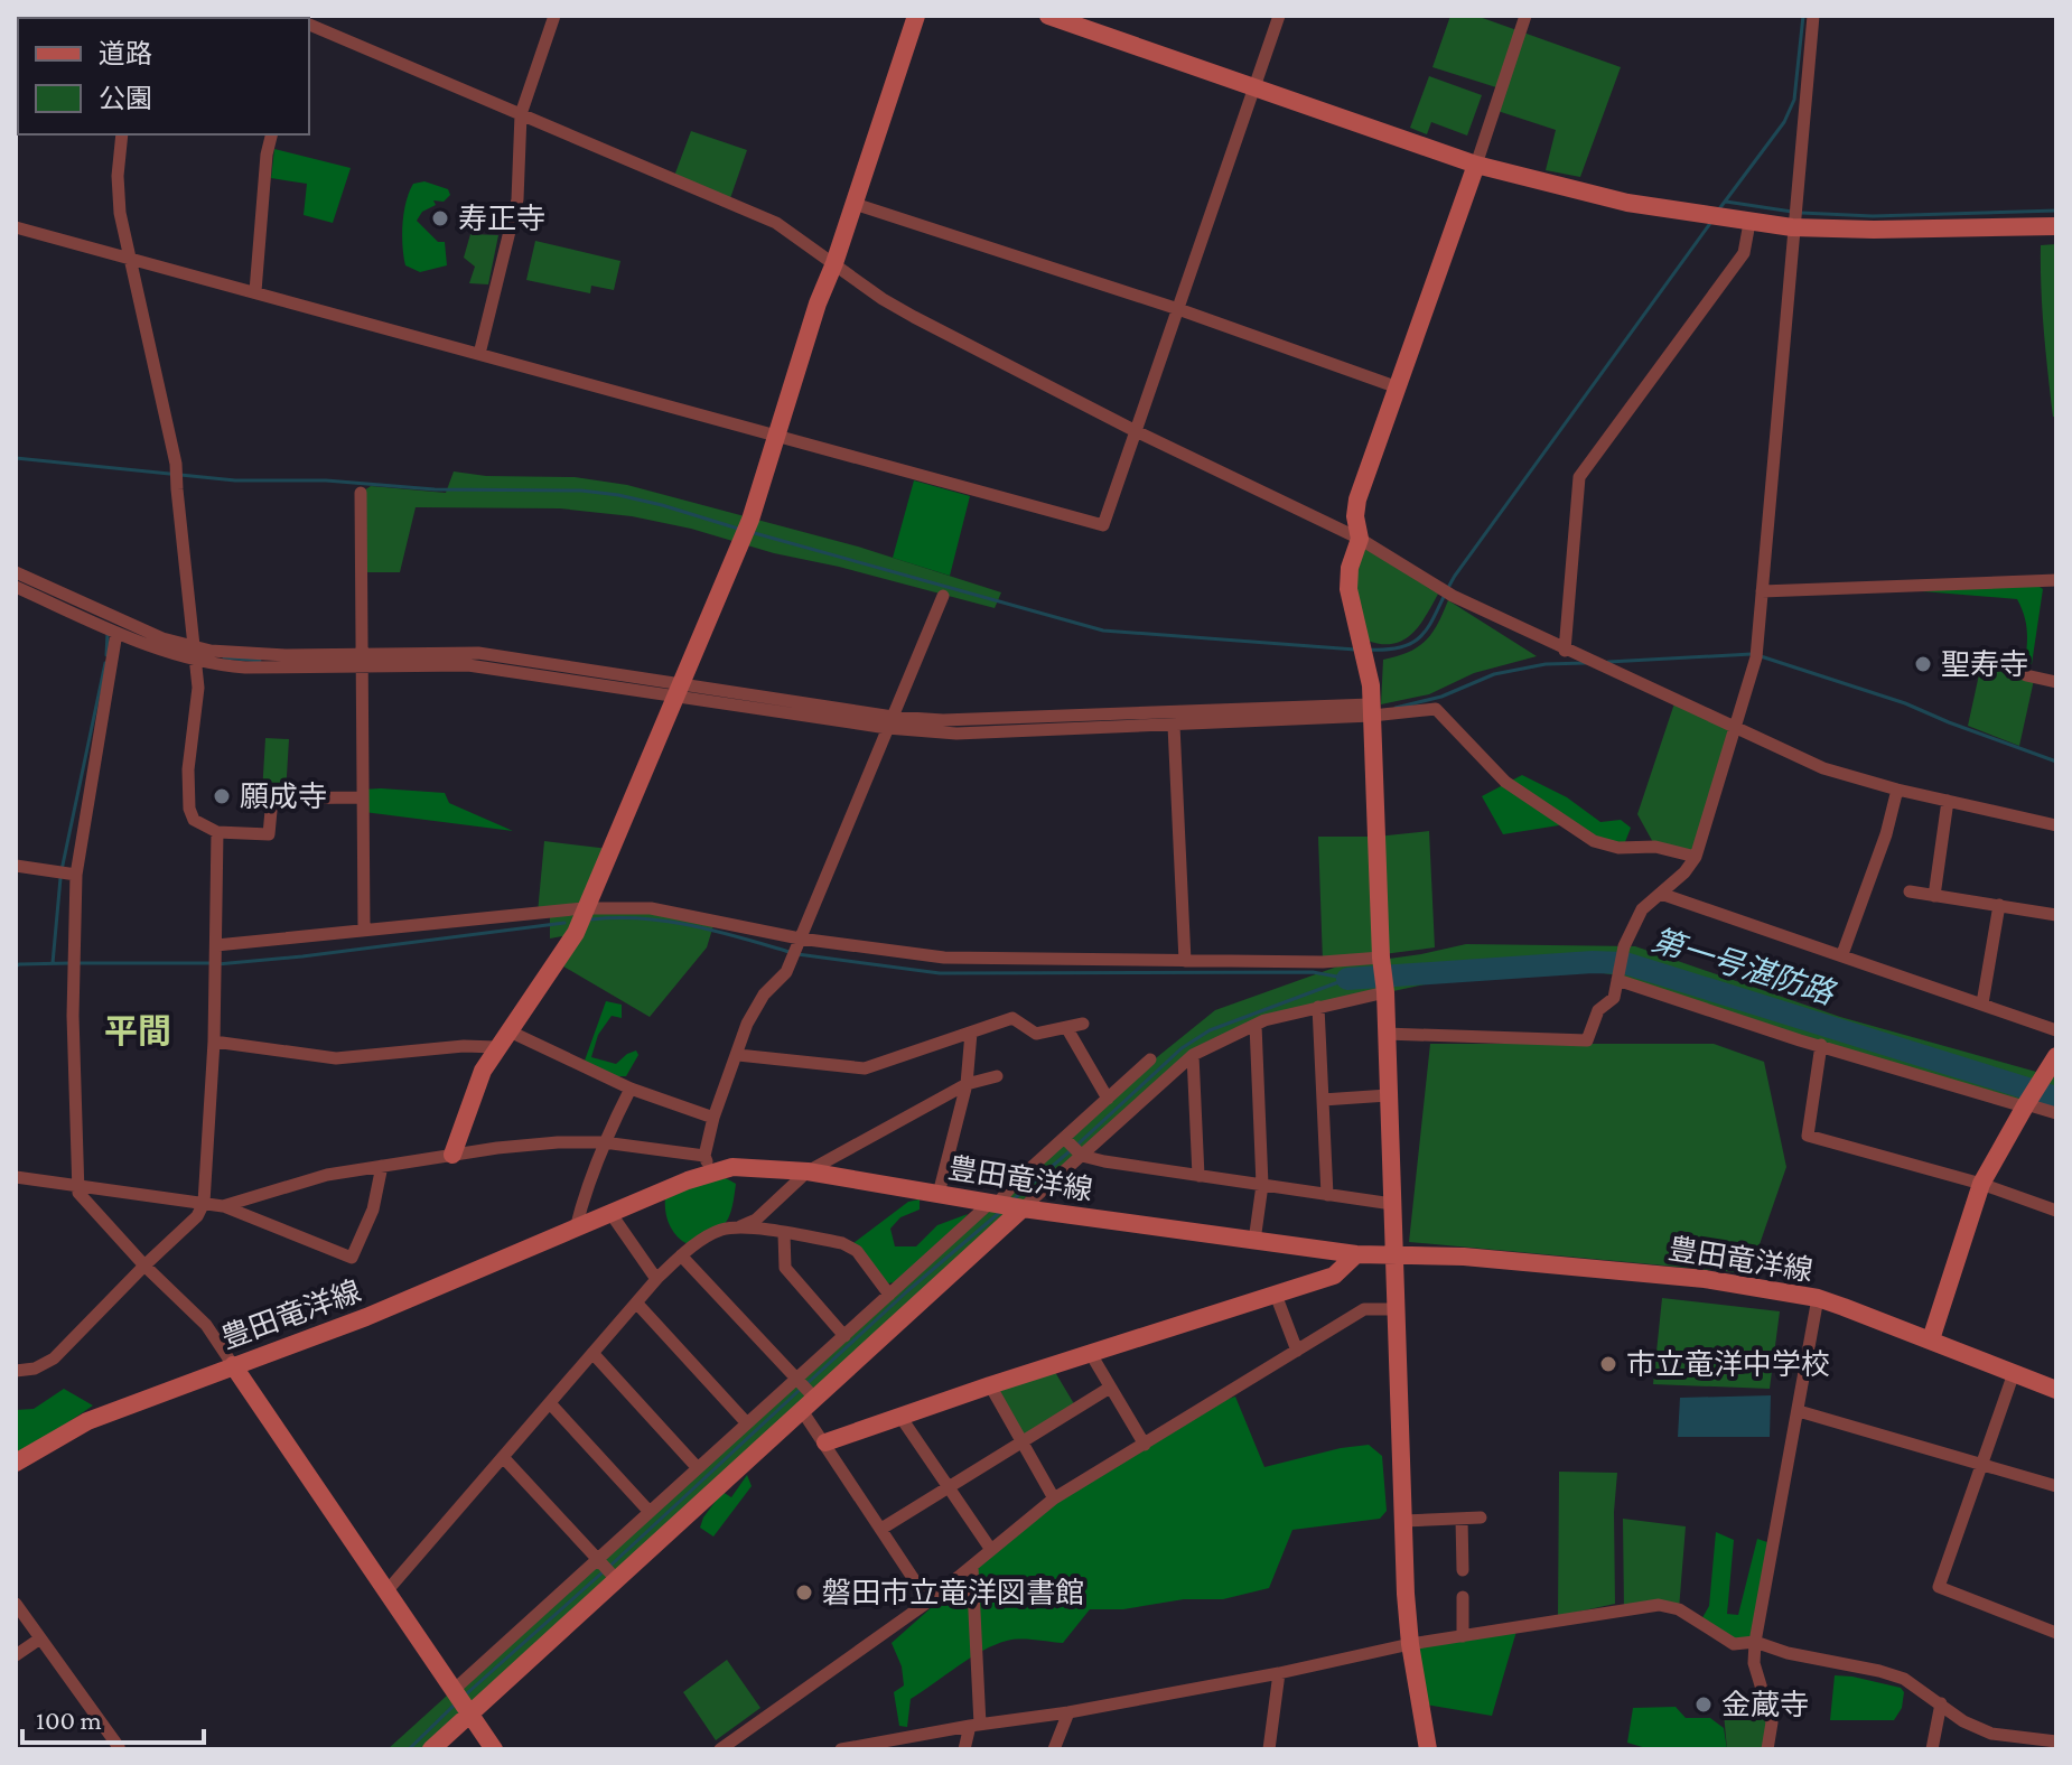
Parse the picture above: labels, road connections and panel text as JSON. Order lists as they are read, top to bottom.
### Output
{
  "streets": {
    "street": ["豊田竜洋線"]
  },
  "districts": ["平間"],
  "water": ["第一号湛防路"],
  "places": [
    "寿正寺",
    "聖寿寺",
    "願成寺",
    "市立竜洋中学校",
    "磐田市立竜洋図書館",
    "金蔵寺"
  ],
  "legend": ["道路", "公園"],
  "scale_bar": "100 m"
}
